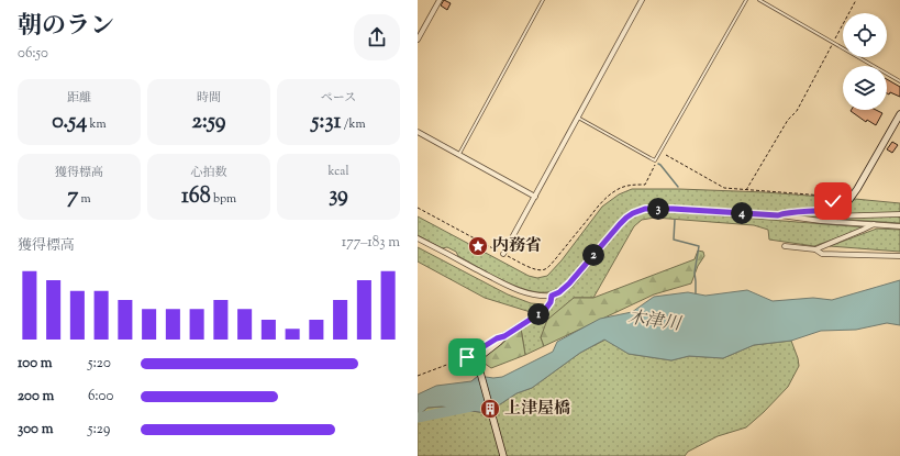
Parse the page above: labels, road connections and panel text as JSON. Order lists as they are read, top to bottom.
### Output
{
  "water": ["木津川"],
  "places": {
    "place": ["内務省"],
    "building": ["上津屋橋"]
  },
  "page": {
    "heading": ["朝のラン", "06:50"],
    "stats": [
      ["距離", "0.54 km"],
      ["時間", "2:59"],
      ["ペース", "5:31 /km"],
      ["獲得標高", "7 m"],
      ["心拍数", "168 bpm"],
      ["kcal", "39"]
    ],
    "pins": [
      "3",
      "4",
      "2",
      "1"
    ],
    "chart": ["獲得標高", "177–183 m"],
    "list": [
      {
        "name": "100 m",
        "note": "5:20"
      },
      {
        "name": "200 m",
        "note": "6:00"
      },
      {
        "name": "300 m",
        "note": "5:29"
      }
    ]
  }
}
